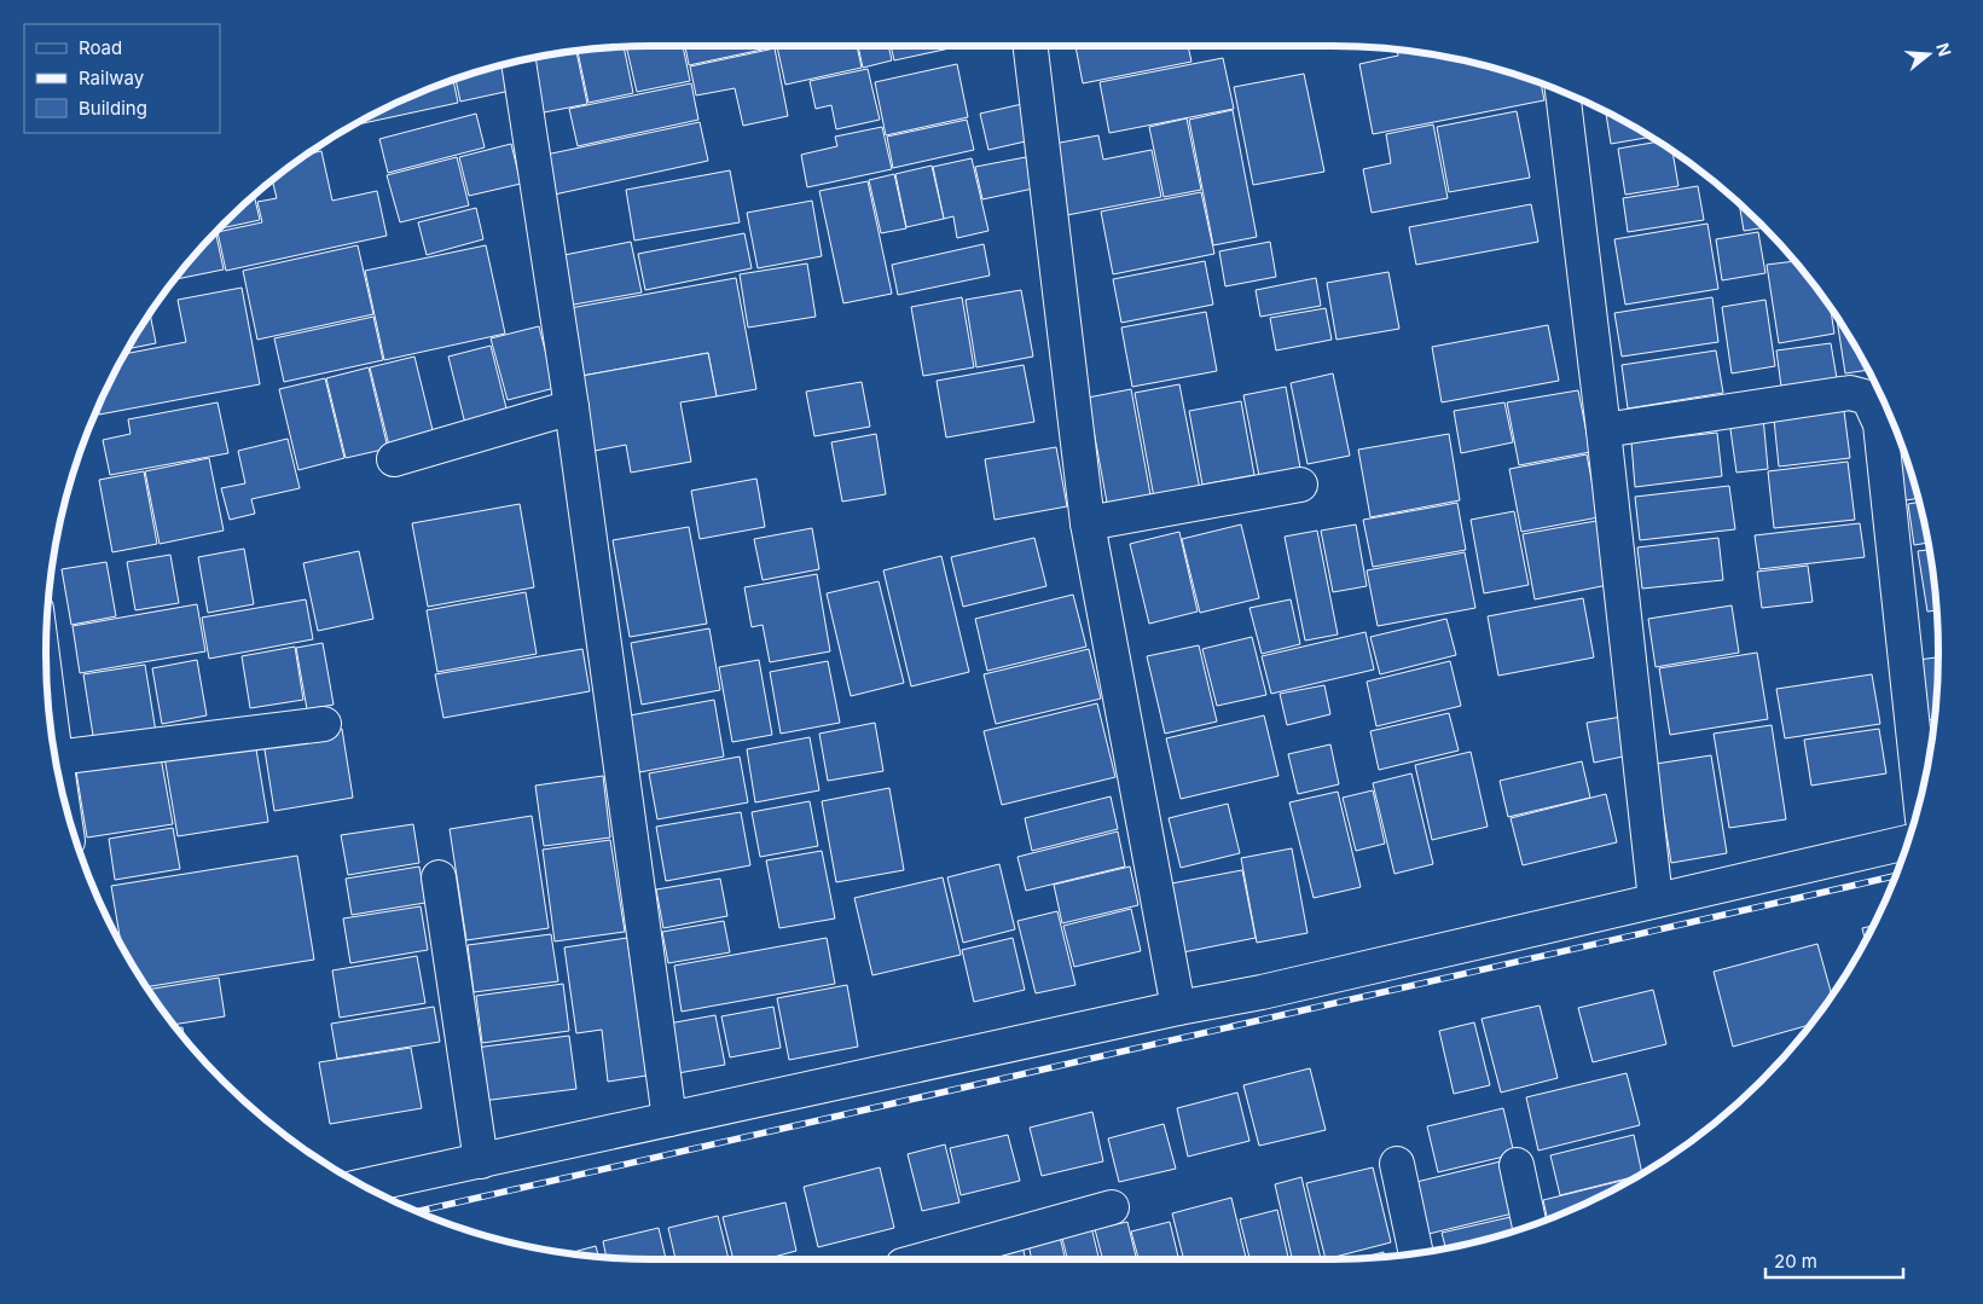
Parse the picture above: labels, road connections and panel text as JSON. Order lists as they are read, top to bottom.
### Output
{
  "legend": ["Road", "Railway", "Building"],
  "scale_bar": "20 m",
  "north": "right"
}
